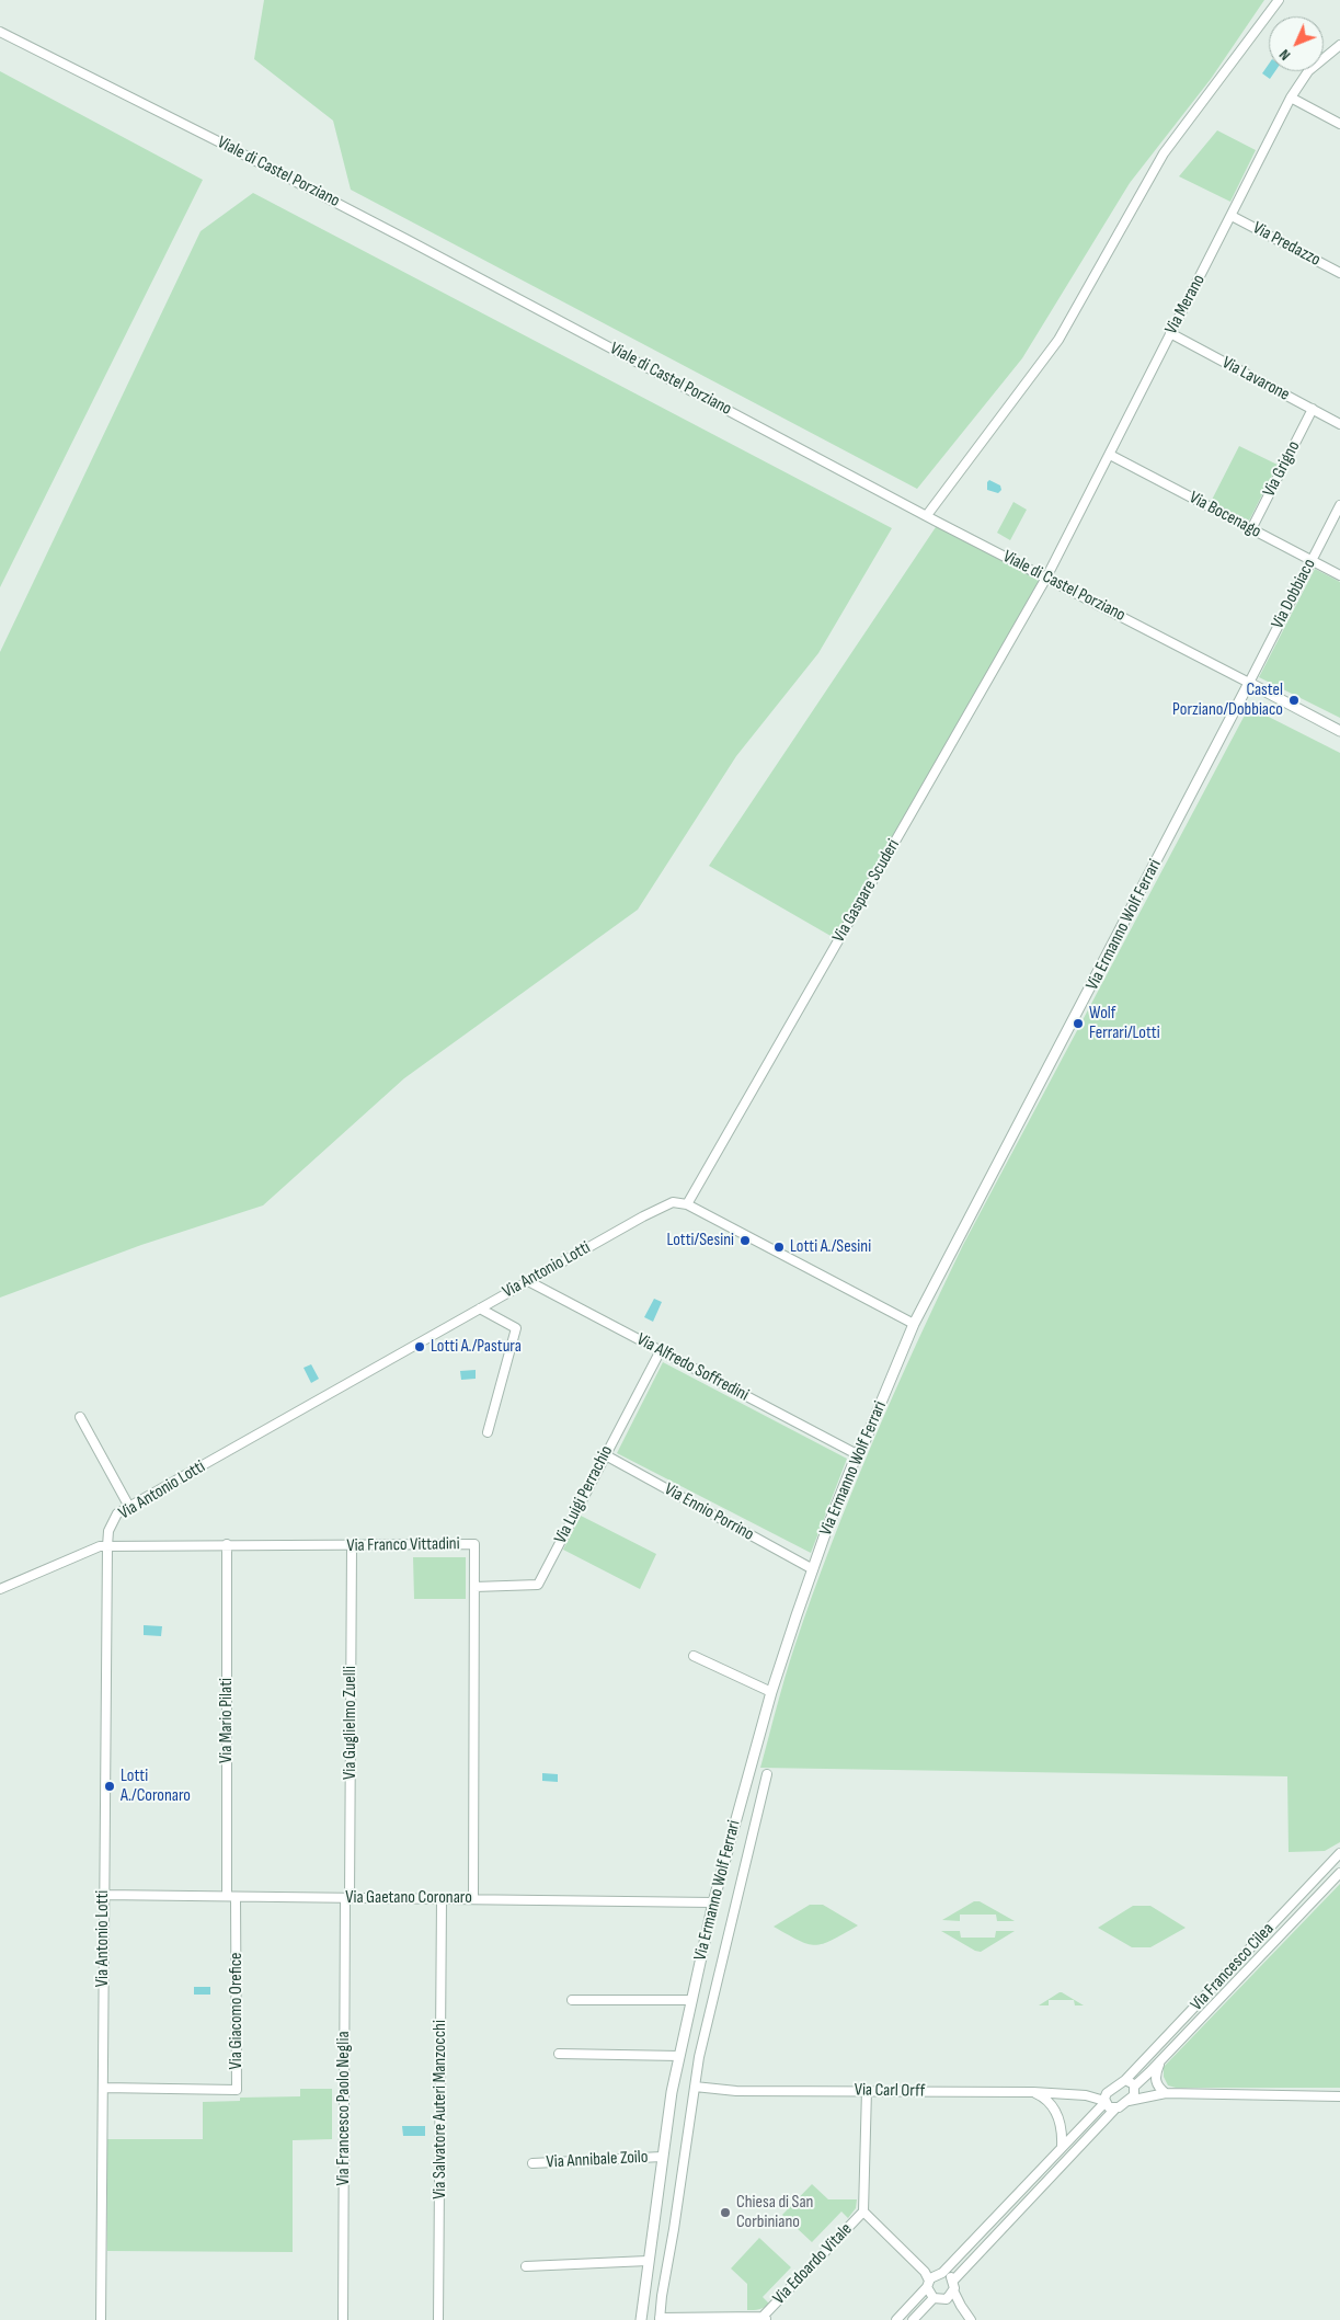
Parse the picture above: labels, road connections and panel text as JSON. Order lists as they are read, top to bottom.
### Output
{
  "streets": {
    "street": [
      "Viale di Castel Porziano",
      "Via Predazzo",
      "Via Merano",
      "Via Lavarone",
      "Via Grigno",
      "Via Bocenago",
      "Via Dobbiaco",
      "Via Gaspare Scuderi",
      "Via Ermanno Wolf Ferrari",
      "Via Antonio Lotti",
      "Via Alfredo Soffredini",
      "Via Luigi Perrachio",
      "Via Ennio Porrino",
      "Via Franco Vittadini",
      "Via Mario Pilati",
      "Via Guglielmo Zuelli",
      "Via Gaetano Coronaro",
      "Via Francesco Cilea",
      "Via Giacomo Orefice",
      "Via Carl Orff",
      "Via Francesco Paolo Neglia",
      "Via Salvatore Auteri Manzocchi",
      "Via Annibale Zoilo",
      "Via Edoardo Vitale"
    ]
  },
  "crossings": [
    ["Viale di Castel Porziano", "Via Merano"],
    ["Viale di Castel Porziano", "Via Dobbiaco"],
    ["Viale di Castel Porziano", "Via Gaspare Scuderi"],
    ["Viale di Castel Porziano", "Via Ermanno Wolf Ferrari"],
    ["Via Predazzo", "Via Merano"],
    ["Via Merano", "Via Lavarone"],
    ["Via Merano", "Via Bocenago"],
    ["Via Merano", "Via Gaspare Scuderi"],
    ["Via Lavarone", "Via Grigno"],
    ["Via Grigno", "Via Bocenago"],
    ["Via Bocenago", "Via Dobbiaco"],
    ["Via Dobbiaco", "Via Ermanno Wolf Ferrari"],
    ["Via Gaspare Scuderi", "Via Antonio Lotti"],
    ["Via Ermanno Wolf Ferrari", "Via Alfredo Soffredini"],
    ["Via Ermanno Wolf Ferrari", "Via Ennio Porrino"],
    ["Via Ermanno Wolf Ferrari", "Via Gaetano Coronaro"],
    ["Via Ermanno Wolf Ferrari", "Via Carl Orff"],
    ["Via Ermanno Wolf Ferrari", "Via Annibale Zoilo"],
    ["Via Antonio Lotti", "Via Alfredo Soffredini"],
    ["Via Antonio Lotti", "Via Franco Vittadini"],
    ["Via Antonio Lotti", "Via Gaetano Coronaro"],
    ["Via Antonio Lotti", "Via Giacomo Orefice"],
    ["Via Alfredo Soffredini", "Via Luigi Perrachio"],
    ["Via Luigi Perrachio", "Via Ennio Porrino"],
    ["Via Luigi Perrachio", "Via Franco Vittadini"],
    ["Via Franco Vittadini", "Via Mario Pilati"],
    ["Via Franco Vittadini", "Via Guglielmo Zuelli"],
    ["Via Franco Vittadini", "Via Gaetano Coronaro"],
    ["Via Mario Pilati", "Via Gaetano Coronaro"],
    ["Via Mario Pilati", "Via Giacomo Orefice"],
    ["Via Guglielmo Zuelli", "Via Gaetano Coronaro"],
    ["Via Guglielmo Zuelli", "Via Francesco Paolo Neglia"],
    ["Via Gaetano Coronaro", "Via Giacomo Orefice"],
    ["Via Gaetano Coronaro", "Via Francesco Paolo Neglia"],
    ["Via Gaetano Coronaro", "Via Salvatore Auteri Manzocchi"],
    ["Via Francesco Cilea", "Via Carl Orff"]
  ],
  "places": [
    "Castel Porziano/Dobbiaco",
    "Wolf Ferrari/Lotti",
    "Lotti/Sesini",
    "Lotti A./Sesini",
    "Lotti A./Pastura",
    "Lotti A./Coronaro",
    "Chiesa di San Corbiniano"
  ],
  "north": "bottom left"
}
